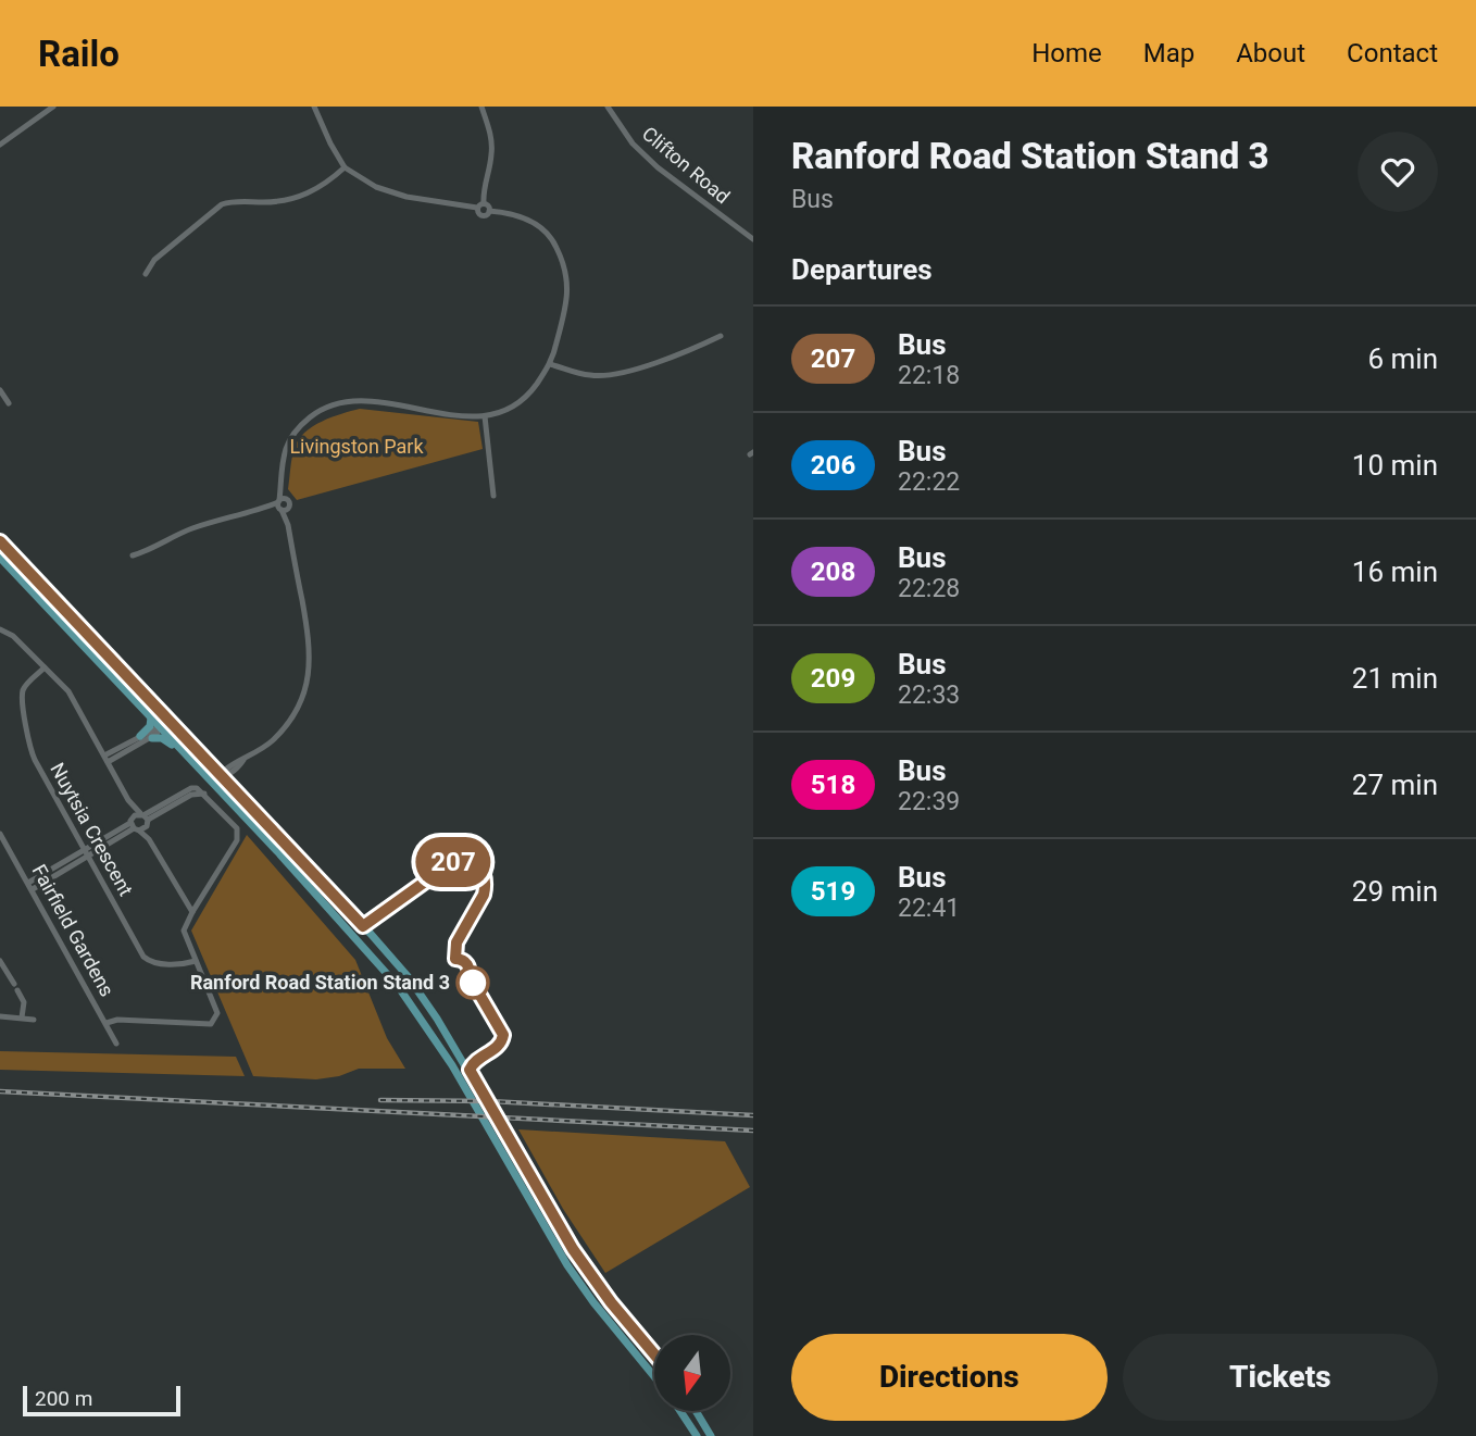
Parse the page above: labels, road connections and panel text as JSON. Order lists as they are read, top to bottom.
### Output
{
  "streets": {
    "street": ["Clifton Road", "Nuytsia Crescent", "Fairfield Gardens"]
  },
  "parks": ["Livingston Park"],
  "places": ["Ranford Road Station Stand 3"],
  "lines": ["bus line 207"],
  "scale_bar": "200 m",
  "north": "bottom",
  "page": {
    "header": "Railo",
    "nav": [
      "Home",
      "Map",
      "About",
      "Contact"
    ],
    "on_map": "207",
    "heading": [
      ["Ranford Road Station Stand 3", "Bus"],
      "Departures"
    ],
    "list": [
      {
        "mark": "207",
        "name": "Bus",
        "note": "22:18",
        "value": "6 min"
      },
      {
        "mark": "206",
        "name": "Bus",
        "note": "22:22",
        "value": "10 min"
      },
      {
        "mark": "208",
        "name": "Bus",
        "note": "22:28",
        "value": "16 min"
      },
      {
        "mark": "209",
        "name": "Bus",
        "note": "22:33",
        "value": "21 min"
      },
      {
        "mark": "518",
        "name": "Bus",
        "note": "22:39",
        "value": "27 min"
      },
      {
        "mark": "519",
        "name": "Bus",
        "note": "22:41",
        "value": "29 min"
      }
    ],
    "buttons": ["Directions", "Tickets"],
    "scale": "200 m"
  }
}
